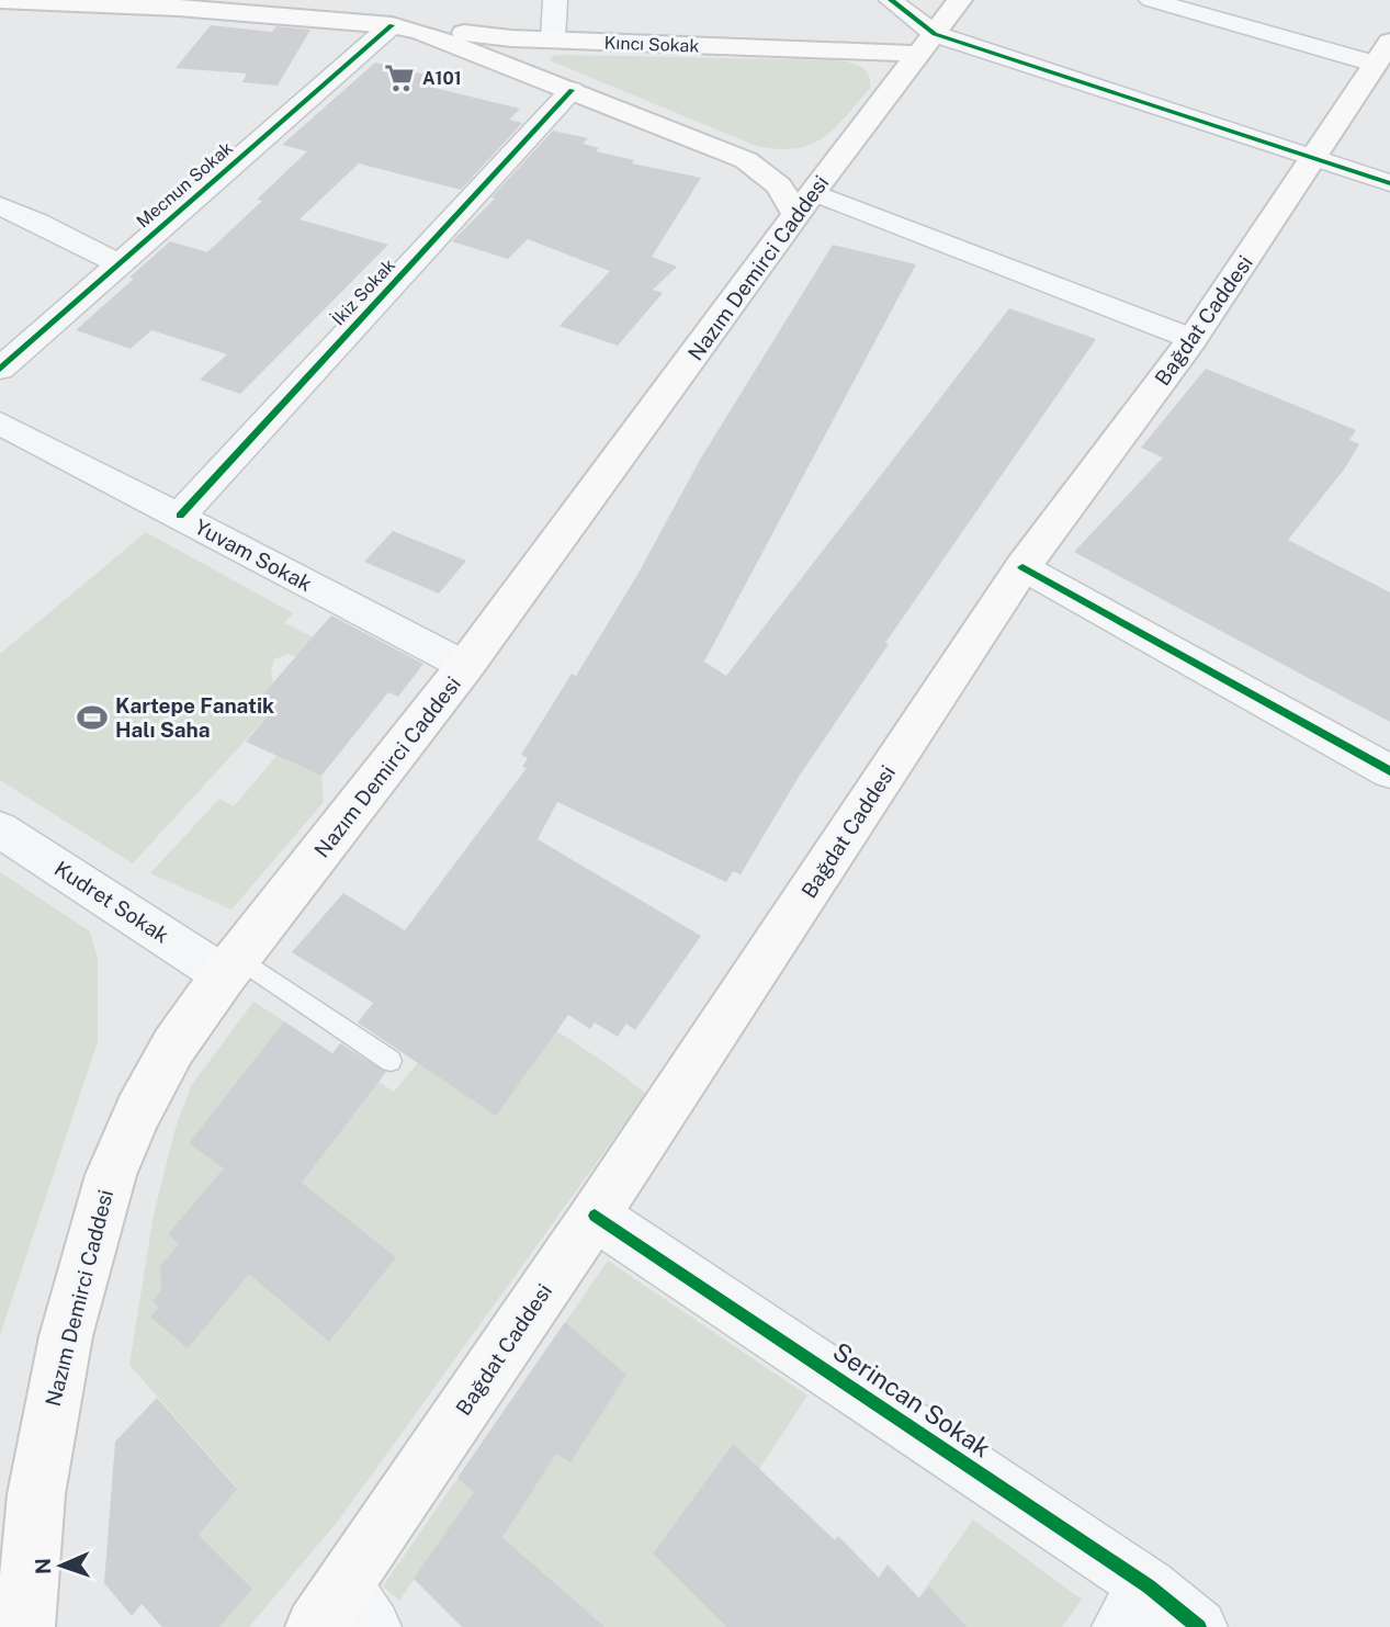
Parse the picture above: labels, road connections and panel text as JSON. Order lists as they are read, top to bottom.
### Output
{
  "streets": {
    "main road": ["Kıncı Sokak", "Nazım Demirci Caddesi", "Bağdat Caddesi"],
    "street": [
      "Mecnun Sokak",
      "İkiz Sokak",
      "Yuvam Sokak",
      "Kudret Sokak",
      "Serincan Sokak"
    ]
  },
  "crossings": [
    ["Kıncı Sokak", "Mecnun Sokak"],
    ["Kıncı Sokak", "Nazım Demirci Caddesi"],
    ["Nazım Demirci Caddesi", "Yuvam Sokak"],
    ["Nazım Demirci Caddesi", "Kudret Sokak"],
    ["İkiz Sokak", "Yuvam Sokak"],
    ["Bağdat Caddesi", "Serincan Sokak"]
  ],
  "places": {
    "supermarket": ["A101"],
    "sports": ["Kartepe Fanatik Halı Saha"]
  },
  "north": "left"
}
